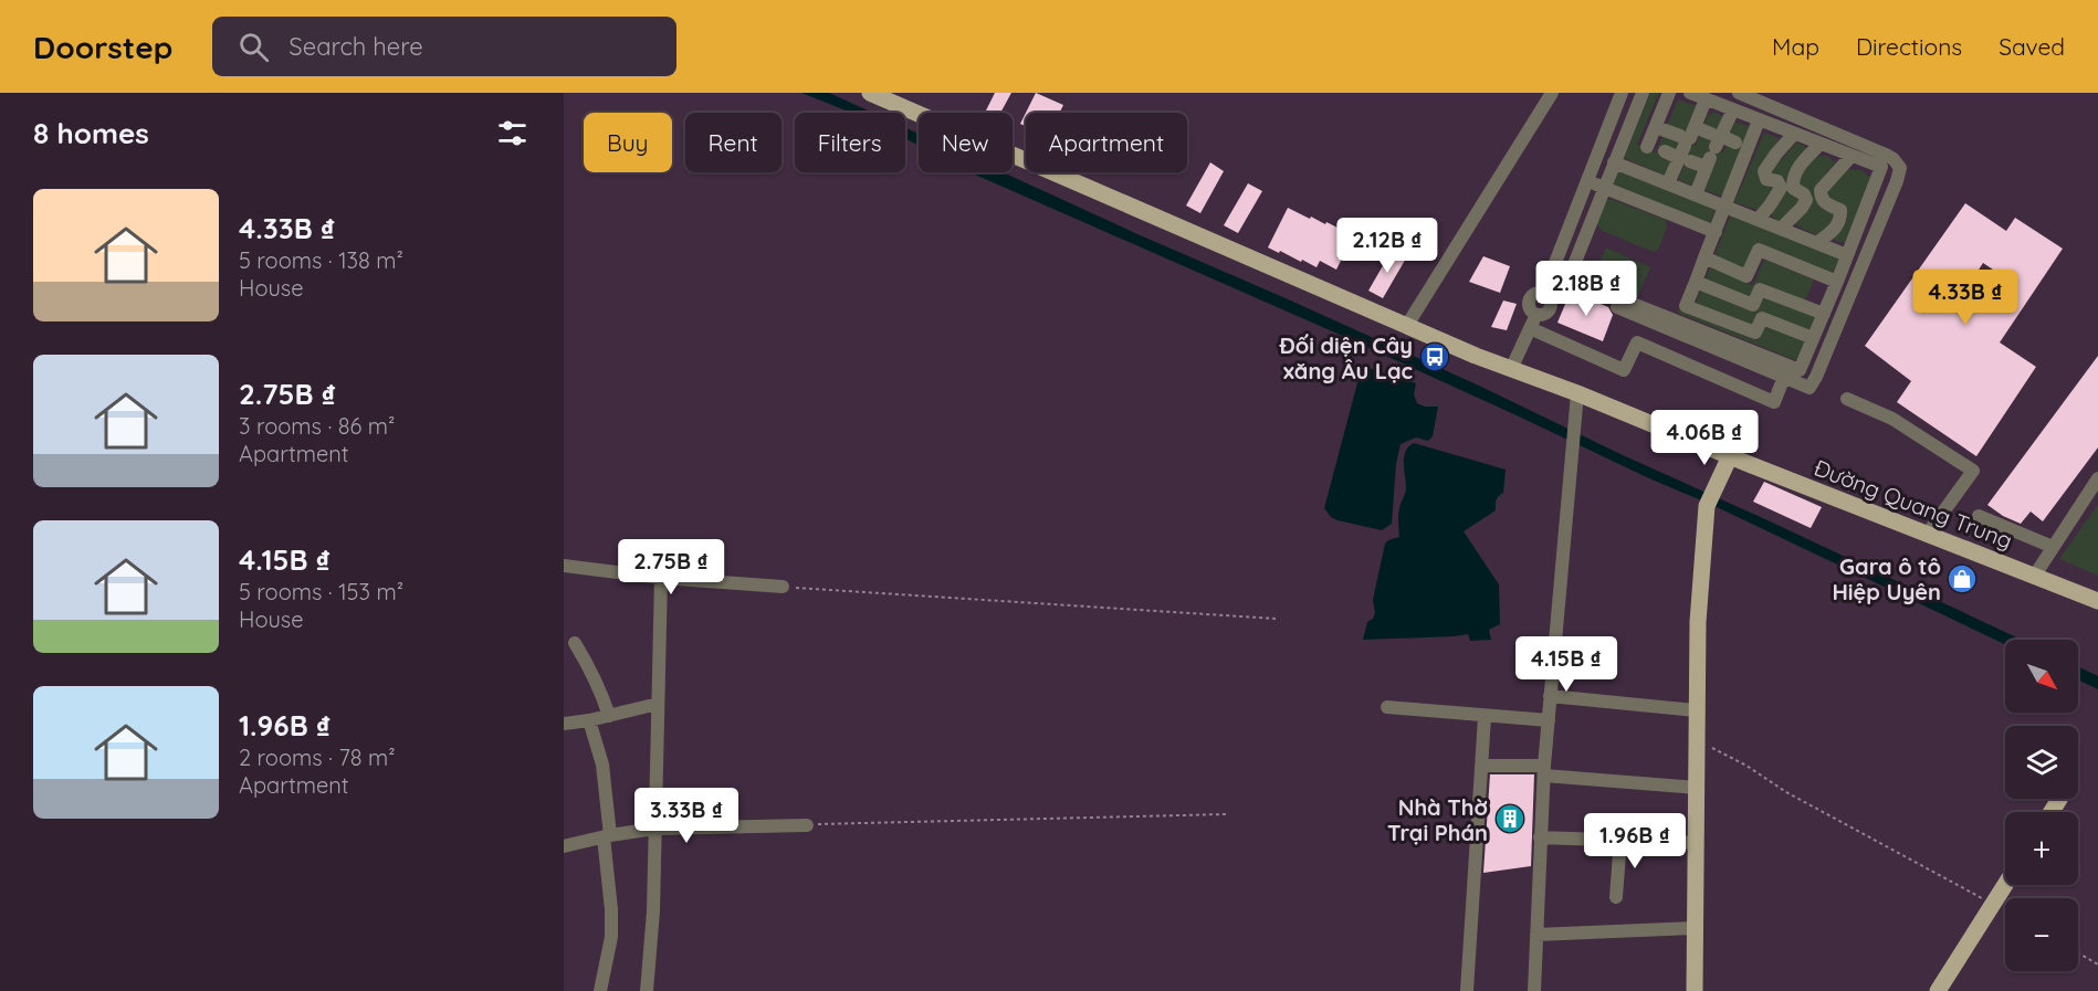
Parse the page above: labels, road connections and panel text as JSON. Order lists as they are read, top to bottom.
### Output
{
  "streets": {
    "main road": ["Đường Quang Trung"]
  },
  "places": {
    "bus stop": ["Đối diện Cây xăng Âu Lạc"],
    "shop": ["Gara ô tô Hiệp Uyên"],
    "building": ["Nhà Thờ Trại Phán"]
  },
  "north": "bottom right",
  "page": {
    "header": "Doorstep",
    "search": "Search here",
    "nav": ["Map", "Directions", "Saved"],
    "heading": "8 homes",
    "chip": [
      "Buy",
      "Rent",
      "Filters",
      "New",
      "Apartment"
    ],
    "list": [
      {
        "name": "4.33B ₫",
        "note": "5 rooms · 138 m² · House"
      },
      {
        "name": "2.75B ₫",
        "note": "3 rooms · 86 m² · Apartment"
      },
      {
        "name": "4.15B ₫",
        "note": "5 rooms · 153 m² · House"
      },
      {
        "name": "1.96B ₫",
        "note": "2 rooms · 78 m² · Apartment"
      }
    ],
    "price": [
      "2.12B ₫",
      "2.18B ₫",
      "4.33B ₫",
      "4.06B ₫",
      "2.75B ₫",
      "4.15B ₫",
      "3.33B ₫",
      "1.96B ₫"
    ],
    "map_buttons": ["+", "−"]
  }
}
